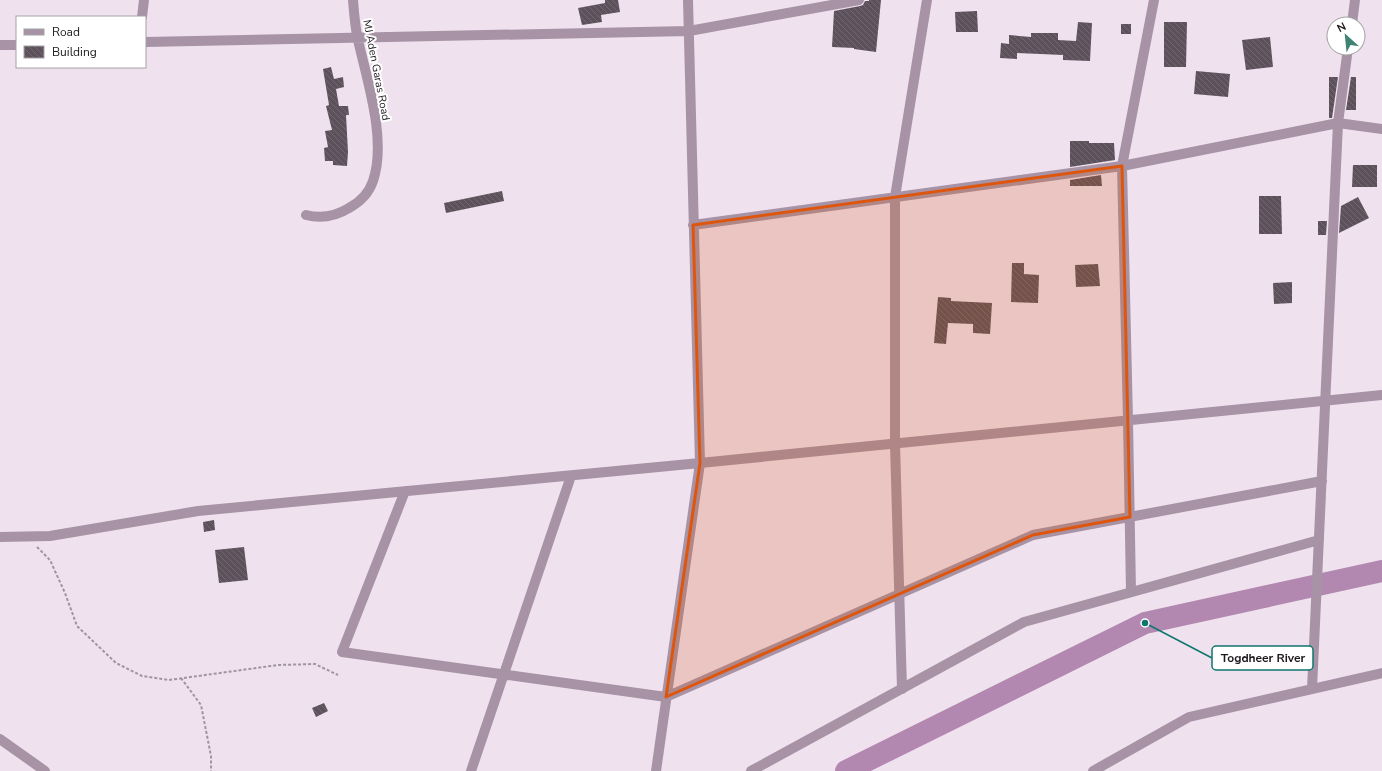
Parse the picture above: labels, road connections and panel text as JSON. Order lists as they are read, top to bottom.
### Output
{
  "streets": {
    "street": ["MJ Aden Garas Road"]
  },
  "places": ["Togdheer River"],
  "legend": ["Road", "Building"],
  "north": "top left"
}
